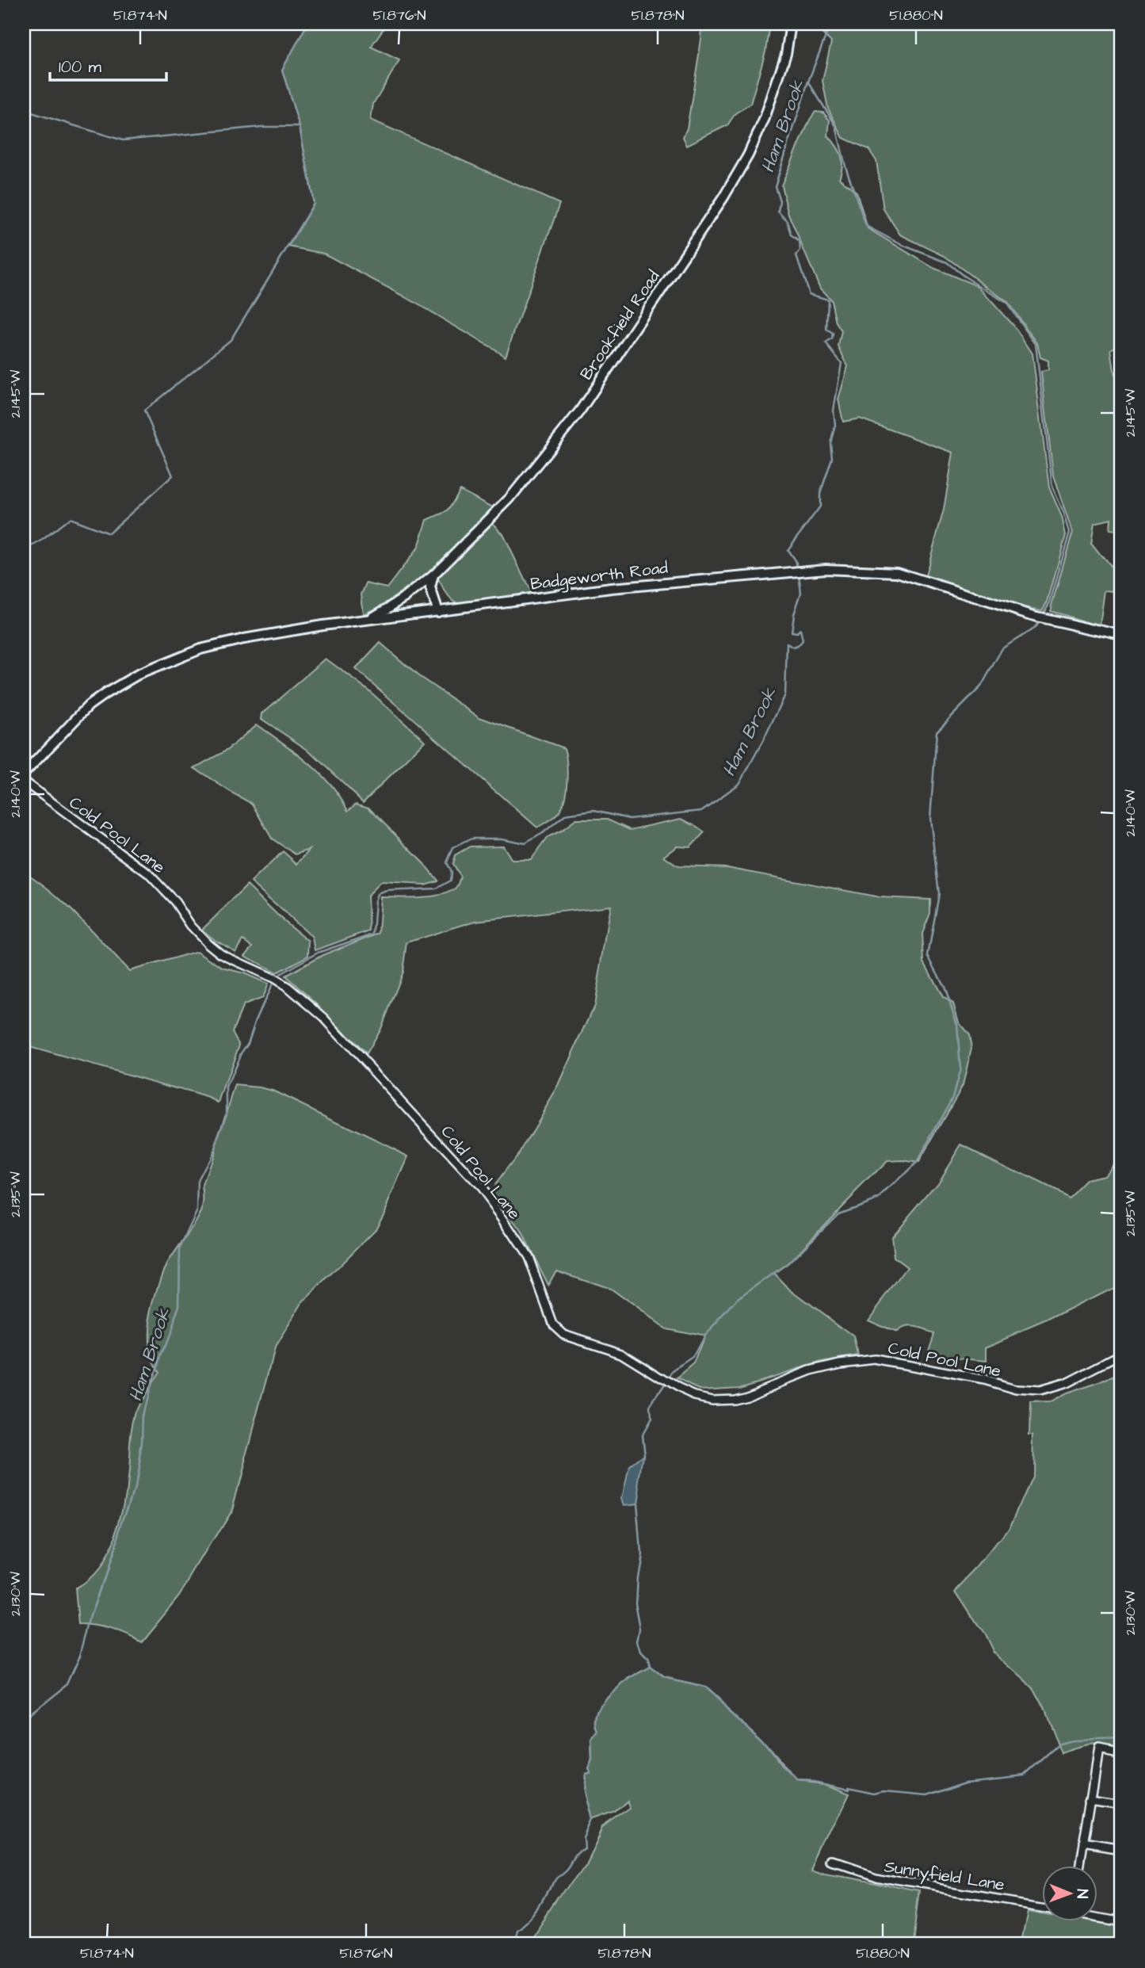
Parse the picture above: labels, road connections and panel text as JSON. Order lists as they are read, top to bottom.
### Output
{
  "streets": {
    "street": [
      "Brookfield Road",
      "Badgeworth Road",
      "Cold Pool Lane",
      "Sunnyfield Lane"
    ]
  },
  "crossings": [
    ["Brookfield Road", "Badgeworth Road"]
  ],
  "water": ["Ham Brook"],
  "scale_bar": "100 m",
  "north": "right",
  "coordinates": [
    "51.874°N",
    "51.876°N",
    "51.878°N",
    "51.880°N",
    "2.145°W",
    "2.140°W",
    "2.135°W",
    "2.130°W"
  ]
}
